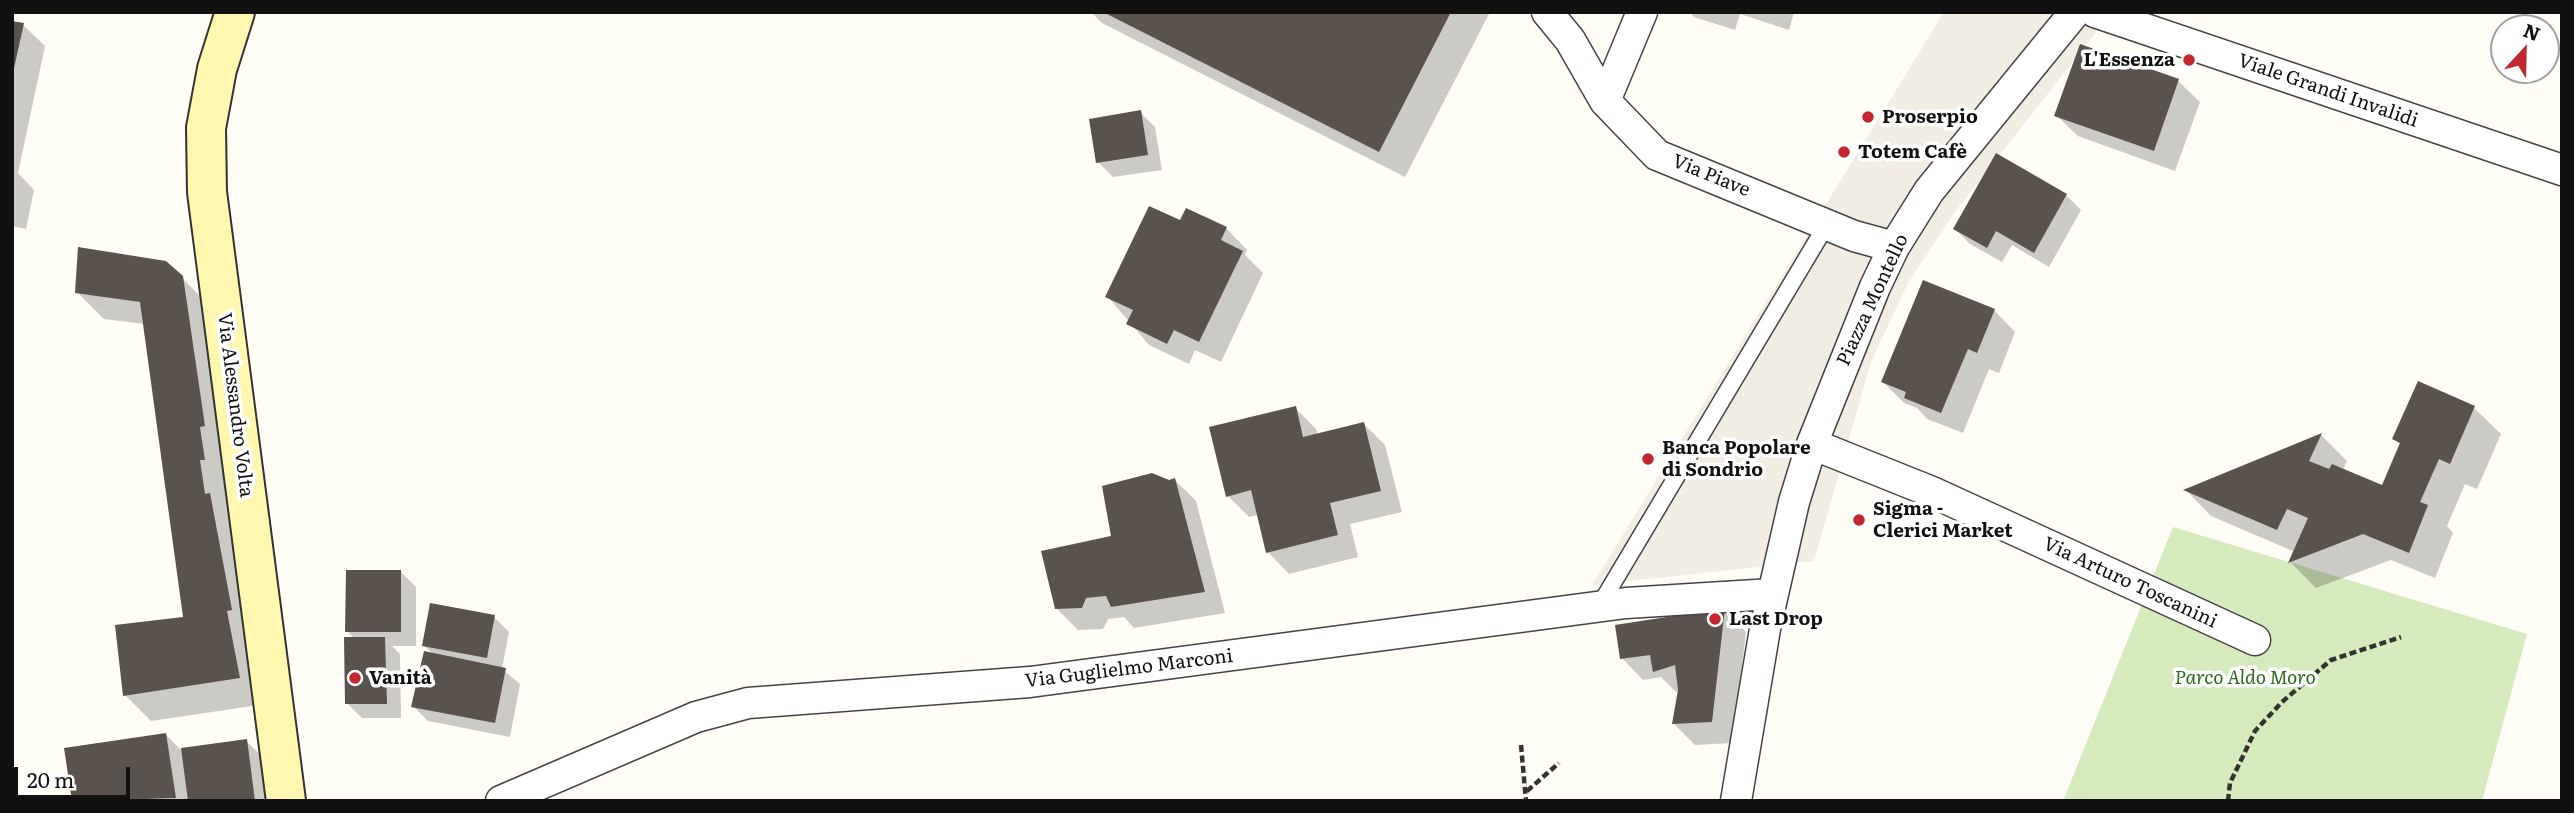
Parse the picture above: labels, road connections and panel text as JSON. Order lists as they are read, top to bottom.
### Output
{
  "streets": {
    "street": [
      "Viale Grandi Invalidi",
      "Via Piave",
      "Piazza Montello",
      "Via Alessandro Volta",
      "Via Arturo Toscanini",
      "Via Guglielmo Marconi"
    ]
  },
  "crossings": [
    ["Via Piave", "Piazza Montello"],
    ["Piazza Montello", "Via Arturo Toscanini"],
    ["Piazza Montello", "Via Guglielmo Marconi"]
  ],
  "parks": ["Parco Aldo Moro"],
  "places": [
    "L'Essenza",
    "Proserpio",
    "Totem Cafè",
    "Banca Popolare di Sondrio",
    "Sigma - Clerici Market",
    "Last Drop",
    "Vanità"
  ],
  "scale_bar": "20 m",
  "north": "top"
}
